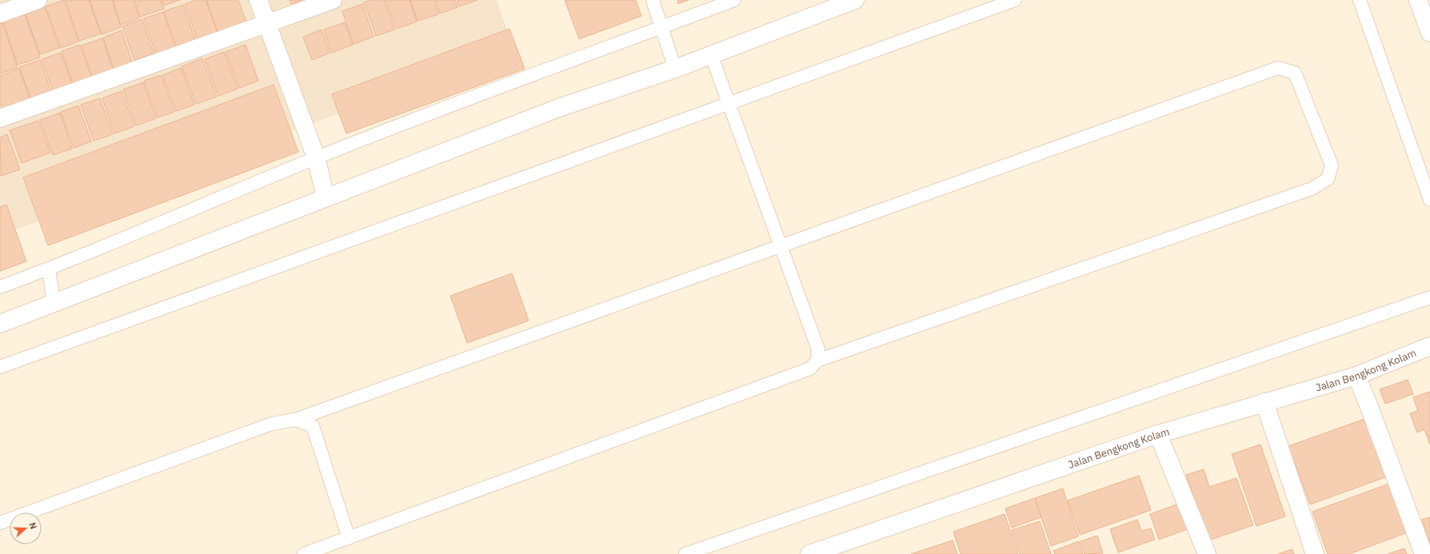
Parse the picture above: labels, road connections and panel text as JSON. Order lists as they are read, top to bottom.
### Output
{
  "streets": {
    "street": ["Jalan Bengkong Kolam"]
  },
  "north": "right"
}
